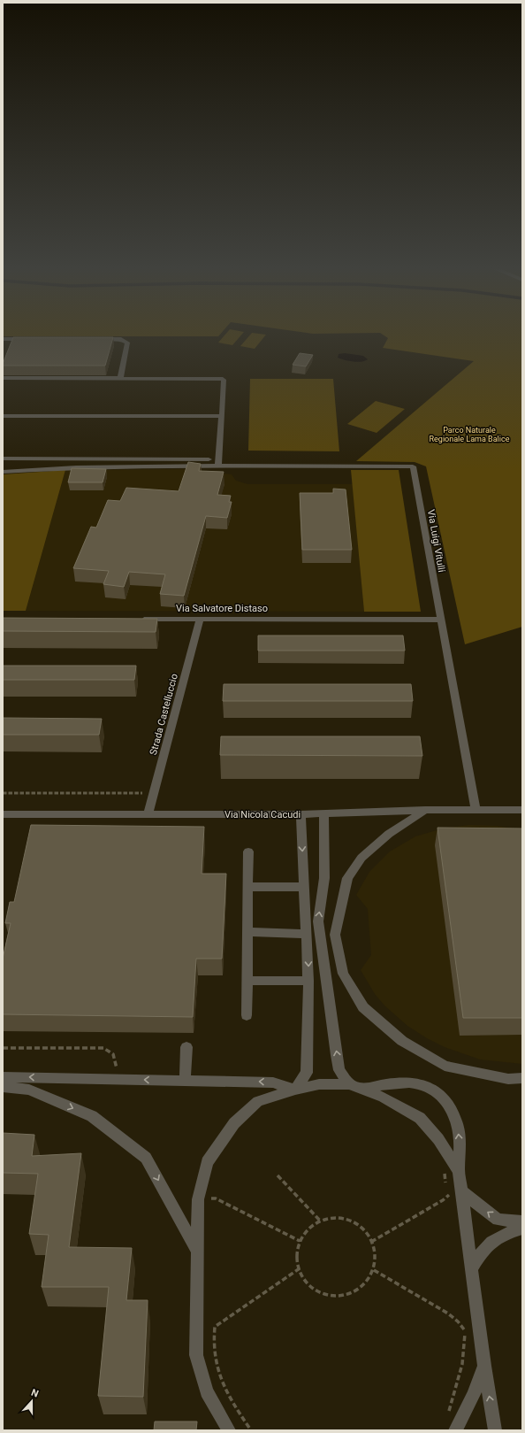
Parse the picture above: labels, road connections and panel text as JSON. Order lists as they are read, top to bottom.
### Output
{
  "streets": {
    "street": [
      "Via Luigi Vitulli",
      "Via Salvatore Distaso",
      "Strada Castelluccio",
      "Via Nicola Cacudi"
    ]
  },
  "crossings": [
    ["Via Luigi Vitulli", "Via Salvatore Distaso"],
    ["Via Luigi Vitulli", "Via Nicola Cacudi"],
    ["Via Salvatore Distaso", "Strada Castelluccio"],
    ["Strada Castelluccio", "Via Nicola Cacudi"]
  ],
  "parks": ["Parco Naturale Regionale Lama Balice"],
  "north": "top"
}
